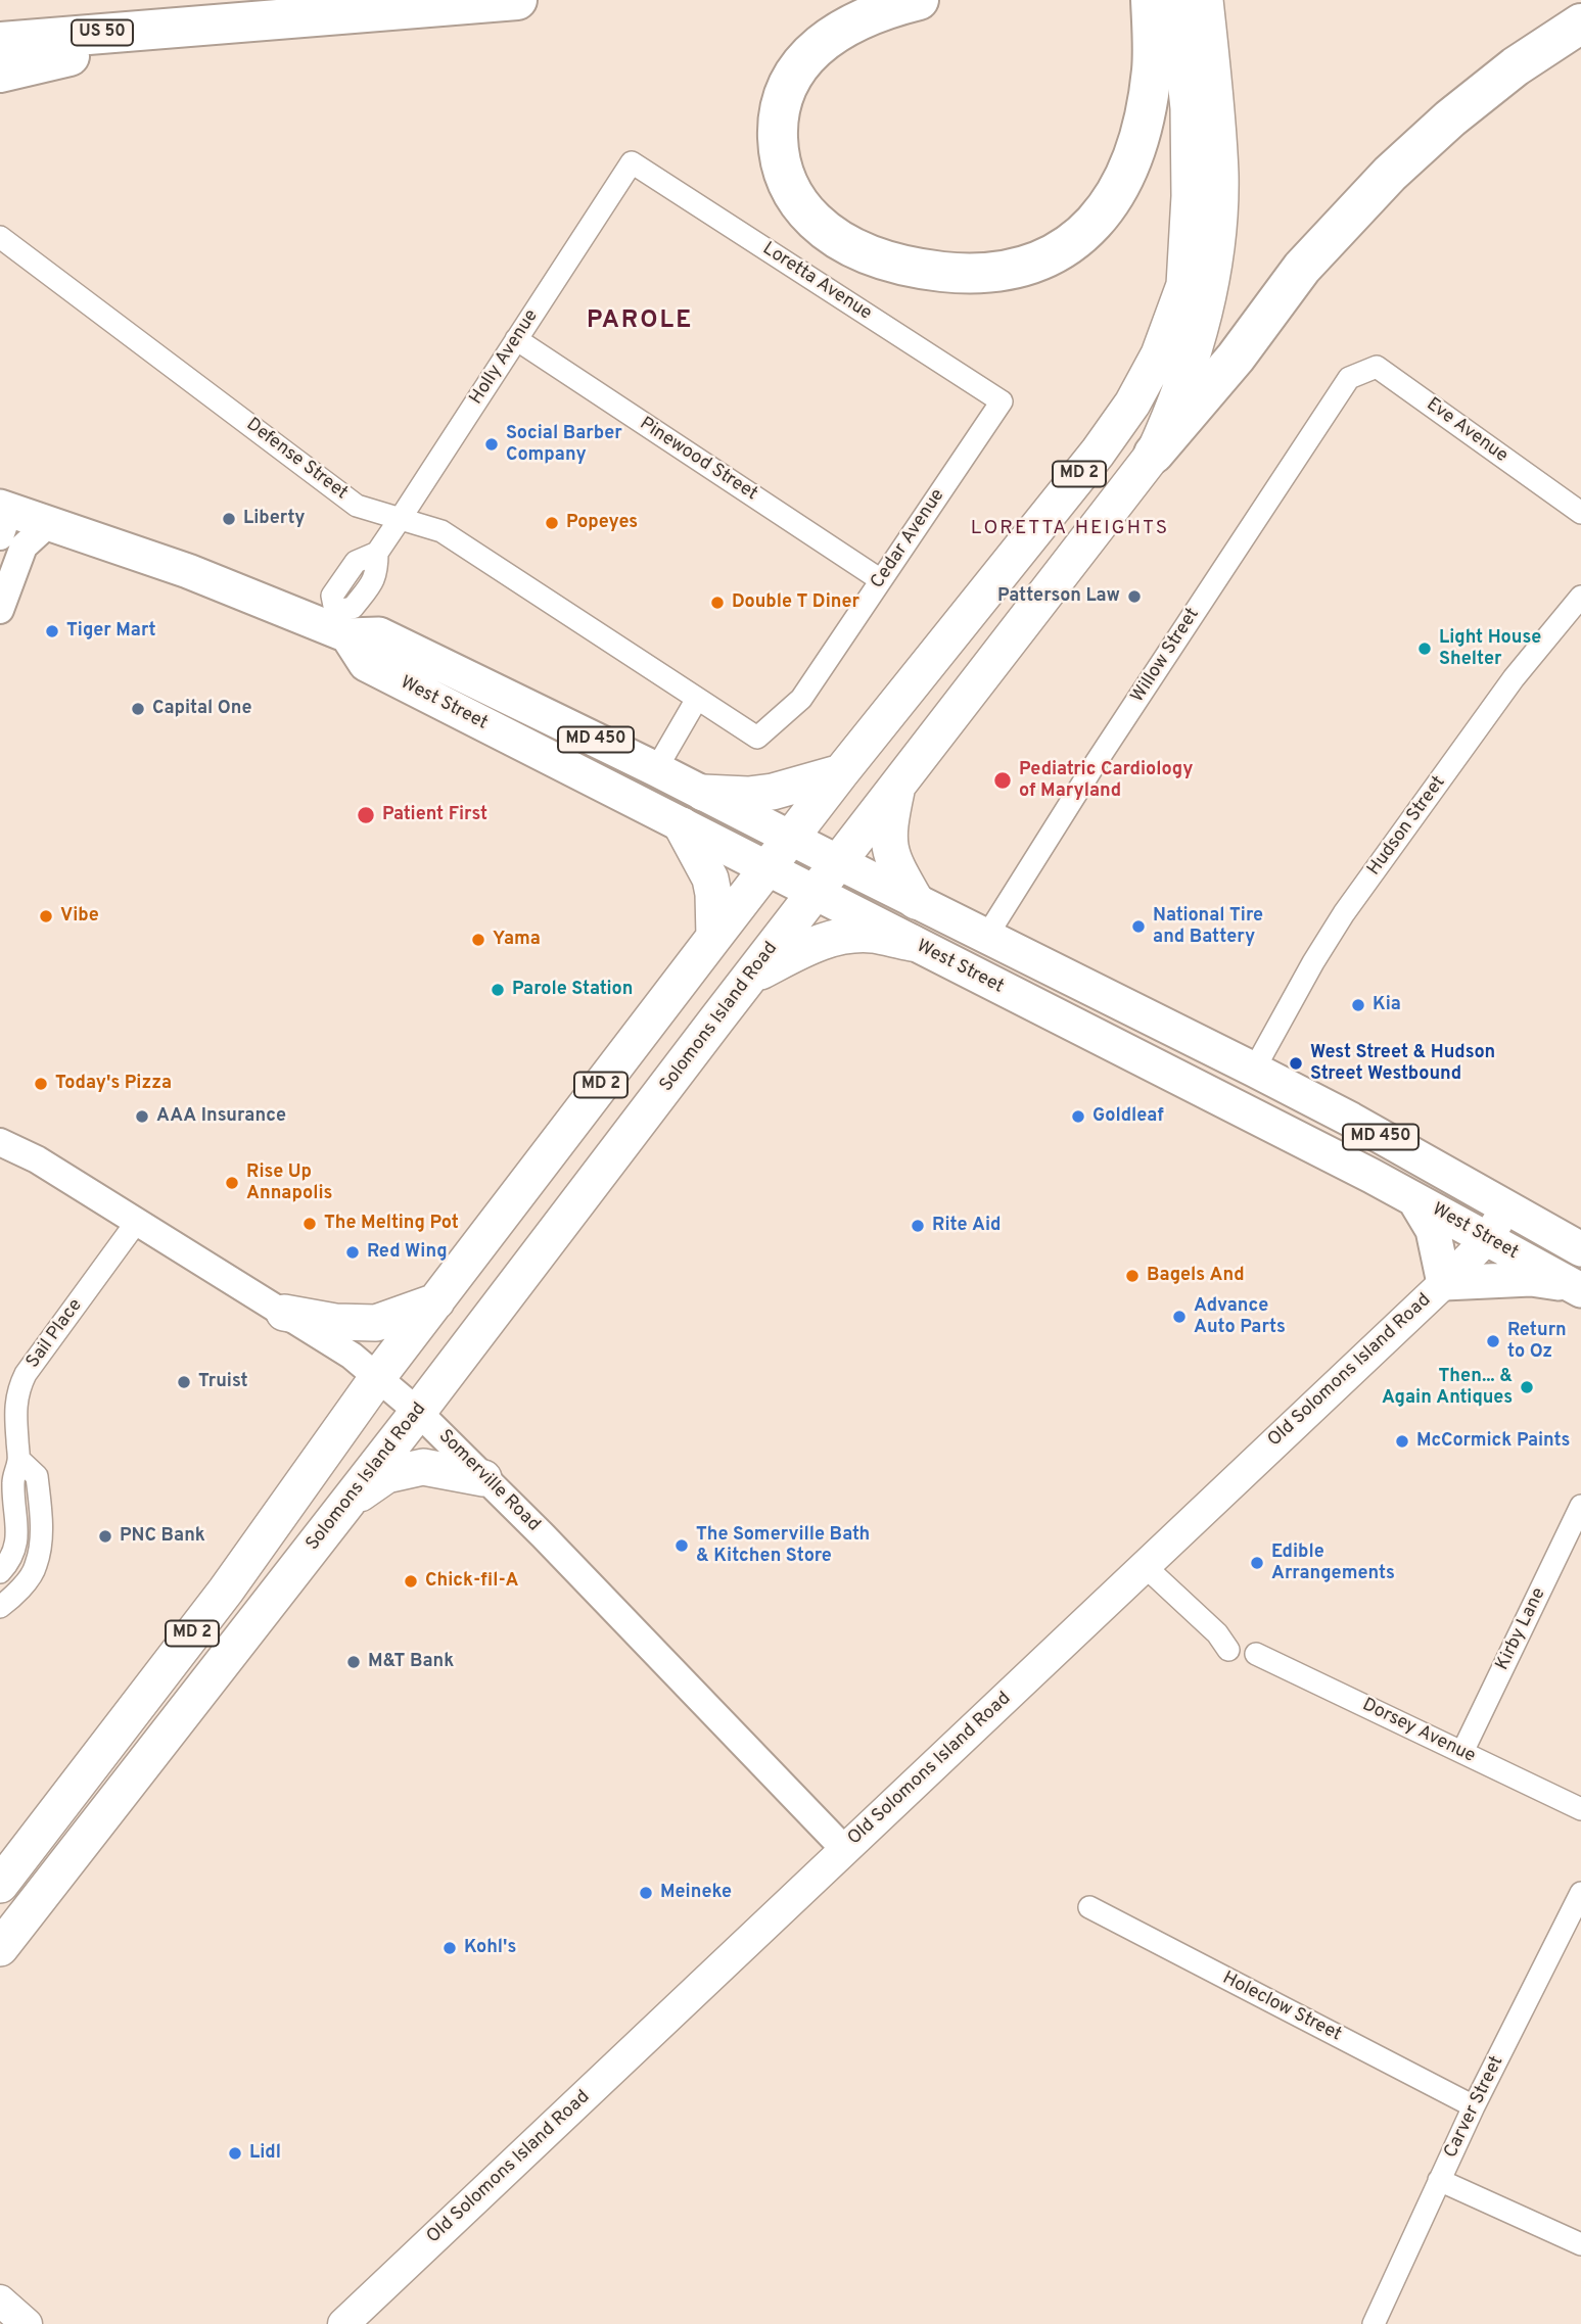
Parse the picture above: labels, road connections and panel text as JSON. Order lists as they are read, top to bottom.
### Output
{
  "streets": {
    "highway": ["US 50", "MD 2", "Solomons Island Road"],
    "main road": ["West Street", "MD 450", "Old Solomons Island Road"],
    "street": [
      "Loretta Avenue",
      "Holly Avenue",
      "Eve Avenue",
      "Defense Street",
      "Pinewood Street",
      "Cedar Avenue",
      "Willow Street",
      "Hudson Street",
      "Sail Place",
      "Somerville Road",
      "Kirby Lane",
      "Dorsey Avenue",
      "Holeclow Street",
      "Carver Street"
    ]
  },
  "crossings": [
    ["Loretta Avenue", "Holly Avenue"],
    ["Loretta Avenue", "Cedar Avenue"],
    ["Holly Avenue", "Defense Street"],
    ["Holly Avenue", "Pinewood Street"],
    ["Holly Avenue", "West Street"],
    ["Eve Avenue", "Willow Street"],
    ["Defense Street", "Cedar Avenue"],
    ["Pinewood Street", "Cedar Avenue"],
    ["MD 2", "West Street"],
    ["MD 2", "Solomons Island Road"],
    ["MD 2", "Somerville Road"],
    ["Willow Street", "West Street"],
    ["West Street", "Hudson Street"],
    ["West Street", "Solomons Island Road"],
    ["West Street", "Old Solomons Island Road"],
    ["Solomons Island Road", "Somerville Road"],
    ["Sail Place", "Somerville Road"],
    ["Old Solomons Island Road", "Somerville Road"],
    ["Kirby Lane", "Dorsey Avenue"],
    ["Holeclow Street", "Carver Street"]
  ],
  "districts": ["PAROLE", "LORETTA HEIGHTS"],
  "places": [
    "Social Barber Company",
    "Liberty",
    "Popeyes",
    "Patterson Law",
    "Double T Diner",
    "Tiger Mart",
    "Light House Shelter",
    "Capital One",
    "Pediatric Cardiology of Maryland",
    "Patient First",
    "Vibe",
    "National Tire and Battery",
    "Yama",
    "Parole Station",
    "Kia",
    "West Street & Hudson Street Westbound",
    "Today's Pizza",
    "AAA Insurance",
    "Goldleaf",
    "Rise Up Annapolis",
    "The Melting Pot",
    "Rite Aid",
    "Red Wing",
    "Bagels And",
    "Advance Auto Parts",
    "Return to Oz",
    "Truist",
    "Then... & Again Antiques",
    "McCormick Paints",
    "PNC Bank",
    "The Somerville Bath & Kitchen Store",
    "Edible Arrangements",
    "Chick-fil-A",
    "M&T Bank",
    "Meineke",
    "Kohl's",
    "Lidl"
  ]
}
